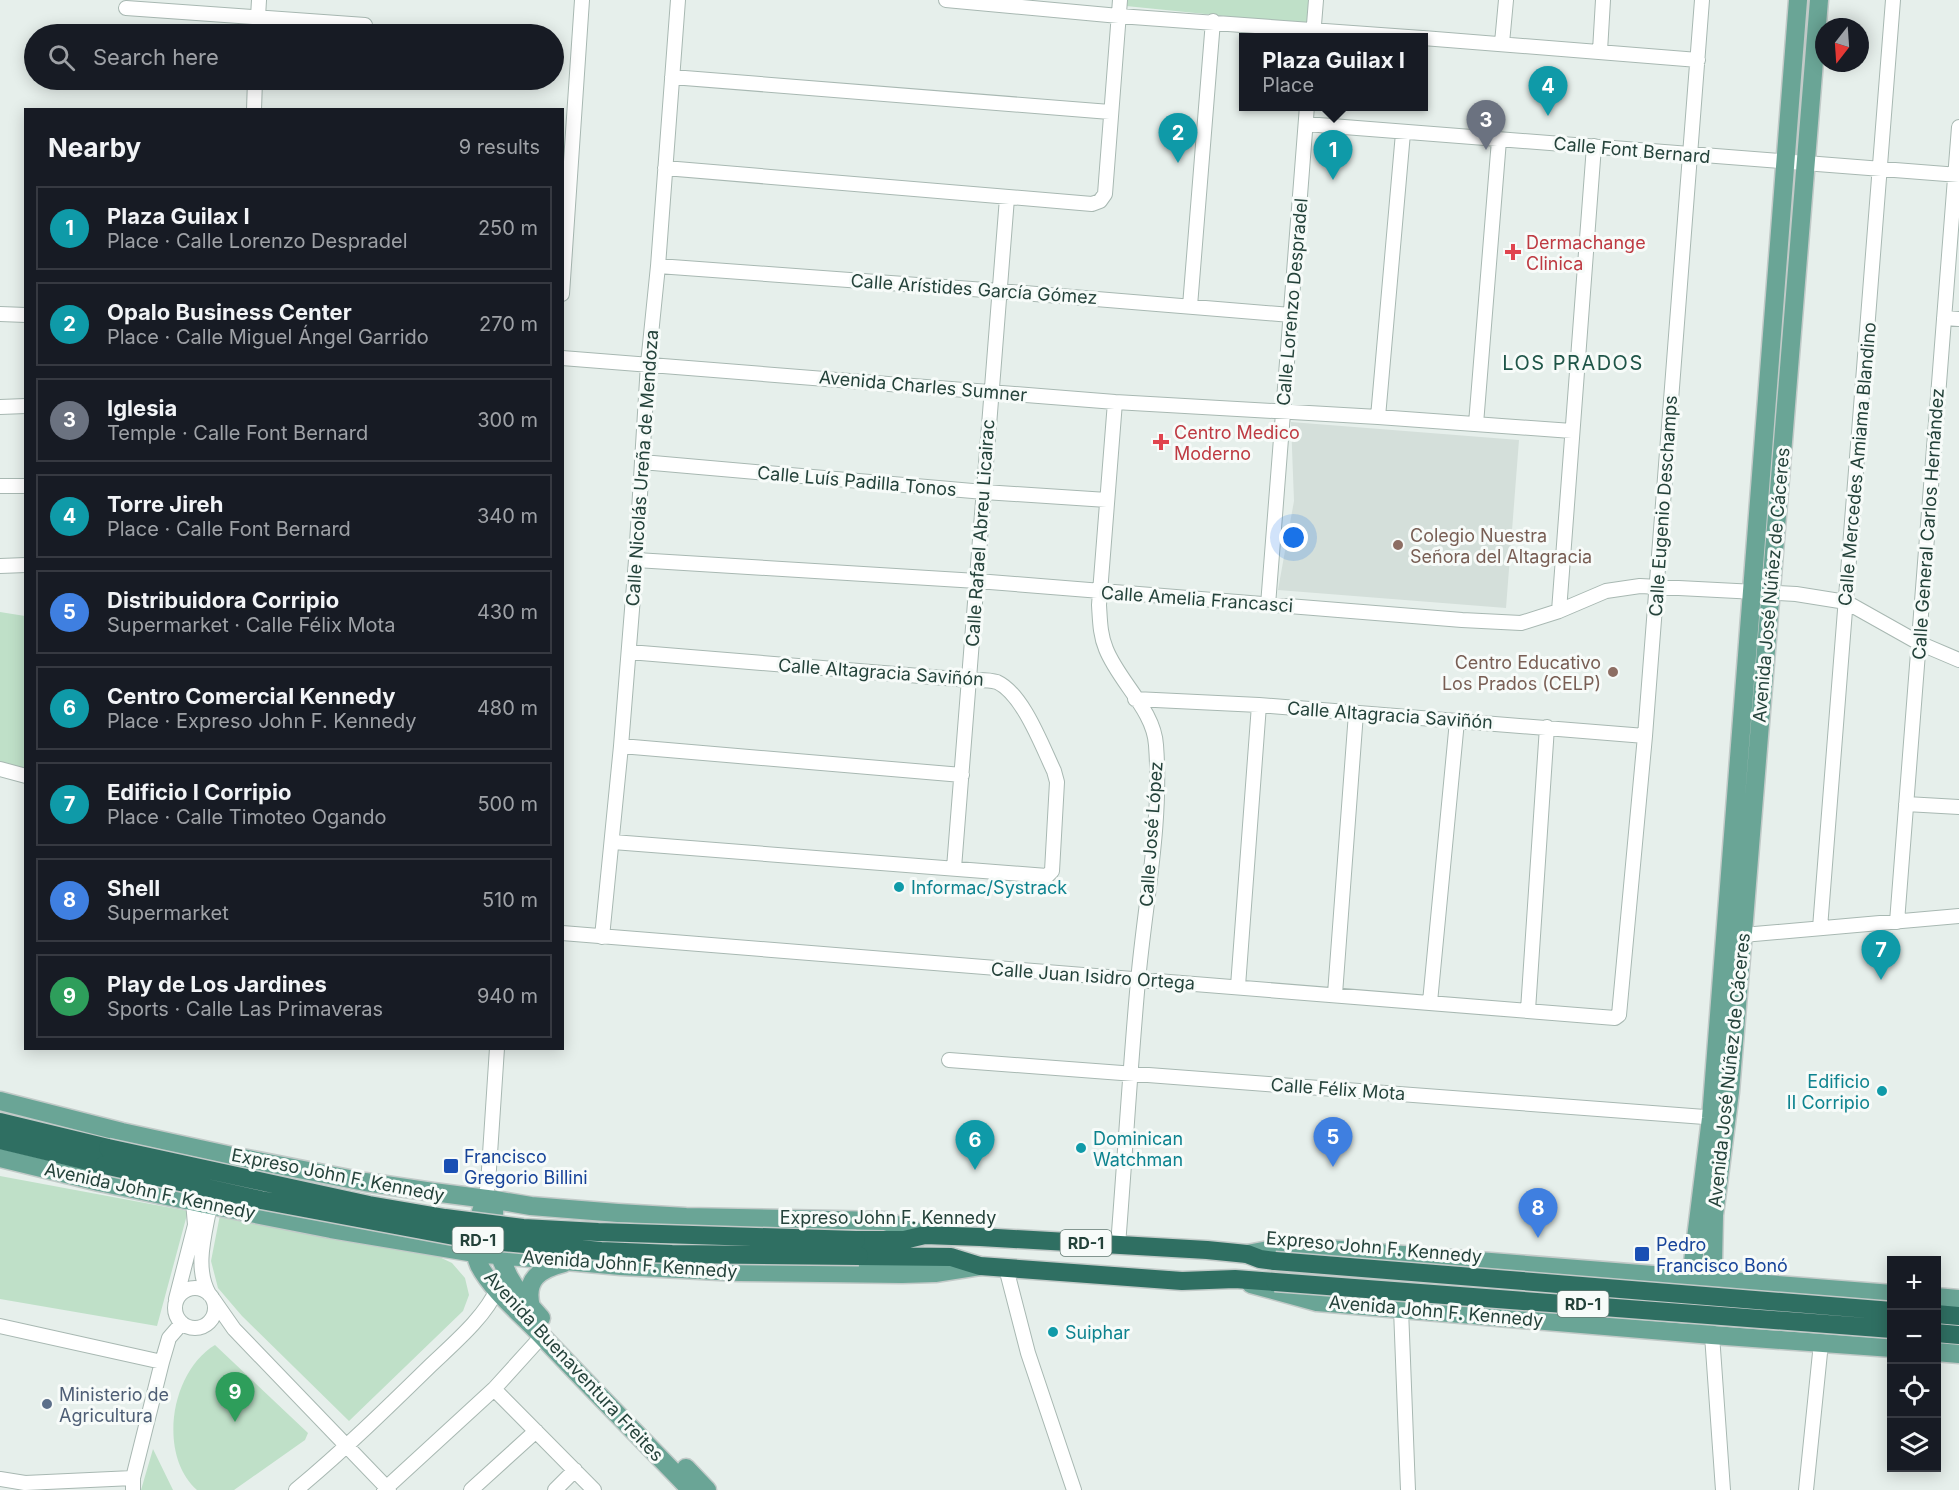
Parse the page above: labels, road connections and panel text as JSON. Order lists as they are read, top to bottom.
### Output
{
  "streets": {
    "highway": ["Expreso John F. Kennedy", "RD-1"],
    "main road": ["Avenida José Núñez de Cáceres", "Avenida John F. Kennedy", "Avenida Buenaventura Freites"],
    "street": [
      "Calle Font Bernard",
      "Calle Arístides García Gómez",
      "Calle Lorenzo Despradel",
      "Avenida Charles Sumner",
      "Calle Mercedes Amiama Blandino",
      "Calle Nicolás Ureña de Mendoza",
      "Calle Luís Padilla Tonos",
      "Calle Eugenio Deschamps",
      "Calle General Carlos Hernández",
      "Calle Rafael Abreu Licairac",
      "Calle Amelia Francasci",
      "Calle Altagracia Saviñón",
      "Calle José López",
      "Calle Juan Isidro Ortega",
      "Calle Félix Mota"
    ]
  },
  "crossings": [
    ["Calle Font Bernard", "Calle Lorenzo Despradel"],
    ["Calle Font Bernard", "Calle Mercedes Amiama Blandino"],
    ["Calle Font Bernard", "Calle Eugenio Deschamps"],
    ["Calle Font Bernard", "Calle General Carlos Hernández"],
    ["Calle Font Bernard", "Avenida José Núñez de Cáceres"],
    ["Calle Arístides García Gómez", "Calle Lorenzo Despradel"],
    ["Calle Arístides García Gómez", "Calle Nicolás Ureña de Mendoza"],
    ["Calle Arístides García Gómez", "Calle Rafael Abreu Licairac"],
    ["Calle Lorenzo Despradel", "Avenida Charles Sumner"],
    ["Calle Lorenzo Despradel", "Calle Amelia Francasci"],
    ["Avenida Charles Sumner", "Calle Nicolás Ureña de Mendoza"],
    ["Avenida Charles Sumner", "Calle Rafael Abreu Licairac"],
    ["Avenida Charles Sumner", "Calle José López"],
    ["Calle Mercedes Amiama Blandino", "Calle Amelia Francasci"],
    ["Calle Nicolás Ureña de Mendoza", "Calle Luís Padilla Tonos"],
    ["Calle Nicolás Ureña de Mendoza", "Calle Amelia Francasci"],
    ["Calle Nicolás Ureña de Mendoza", "Calle Altagracia Saviñón"],
    ["Calle Nicolás Ureña de Mendoza", "Calle Juan Isidro Ortega"],
    ["Calle Luís Padilla Tonos", "Calle Rafael Abreu Licairac"],
    ["Calle Luís Padilla Tonos", "Calle José López"],
    ["Calle Eugenio Deschamps", "Calle Amelia Francasci"],
    ["Calle Eugenio Deschamps", "Calle Altagracia Saviñón"],
    ["Calle Eugenio Deschamps", "Calle Juan Isidro Ortega"],
    ["Calle Rafael Abreu Licairac", "Calle Amelia Francasci"],
    ["Calle Rafael Abreu Licairac", "Calle Altagracia Saviñón"],
    ["Avenida José Núñez de Cáceres", "Calle Amelia Francasci"],
    ["Avenida José Núñez de Cáceres", "Calle Félix Mota"],
    ["Avenida José Núñez de Cáceres", "Avenida John F. Kennedy"],
    ["Avenida José Núñez de Cáceres", "RD-1"],
    ["Calle Amelia Francasci", "Calle José López"],
    ["Calle Altagracia Saviñón", "Calle José López"],
    ["Calle José López", "Calle Juan Isidro Ortega"],
    ["Calle José López", "Calle Félix Mota"],
    ["Calle José López", "Expreso John F. Kennedy"],
    ["Expreso John F. Kennedy", "Avenida John F. Kennedy"],
    ["Expreso John F. Kennedy", "RD-1"],
    ["Avenida John F. Kennedy", "Avenida Buenaventura Freites"],
    ["RD-1", "Avenida Buenaventura Freites"]
  ],
  "districts": ["LOS PRADOS"],
  "places": {
    "health": ["Dermachange Clinica", "Centro Medico Moderno"],
    "other": [
      "Colegio Nuestra Señora del Altagracia",
      "Centro Educativo Los Prados (CELP)",
      "Informac/Systrack",
      "Edificio II Corripio",
      "Dominican Watchman",
      "Suiphar",
      "Ministerio de Agricultura"
    ],
    "transit": ["Francisco Gregorio Billini", "Pedro Francisco Bonó"]
  },
  "north": "bottom",
  "page": {
    "search": "Search here",
    "popup": ["Plaza Guilax I", "Place"],
    "pins": [
      "4",
      "3",
      "2",
      "1",
      "7",
      "5",
      "6",
      "8",
      "9"
    ],
    "heading": ["Nearby", "9 results"],
    "list": [
      {
        "mark": "1",
        "name": "Plaza Guilax I",
        "note": "Place · Calle Lorenzo Despradel",
        "value": "250 m"
      },
      {
        "mark": "2",
        "name": "Opalo Business Center",
        "note": "Place · Calle Miguel Ángel Garrido",
        "value": "270 m"
      },
      {
        "mark": "3",
        "name": "Iglesia",
        "note": "Temple · Calle Font Bernard",
        "value": "300 m"
      },
      {
        "mark": "4",
        "name": "Torre Jireh",
        "note": "Place · Calle Font Bernard",
        "value": "340 m"
      },
      {
        "mark": "5",
        "name": "Distribuidora Corripio",
        "note": "Supermarket · Calle Félix Mota",
        "value": "430 m"
      },
      {
        "mark": "6",
        "name": "Centro Comercial Kennedy",
        "note": "Place · Expreso John F. Kennedy",
        "value": "480 m"
      },
      {
        "mark": "7",
        "name": "Edificio I Corripio",
        "note": "Place · Calle Timoteo Ogando",
        "value": "500 m"
      },
      {
        "mark": "8",
        "name": "Shell",
        "note": "Supermarket",
        "value": "510 m"
      },
      {
        "mark": "9",
        "name": "Play de Los Jardines",
        "note": "Sports · Calle Las Primaveras",
        "value": "940 m"
      }
    ],
    "map_buttons": ["+", "−"]
  }
}
